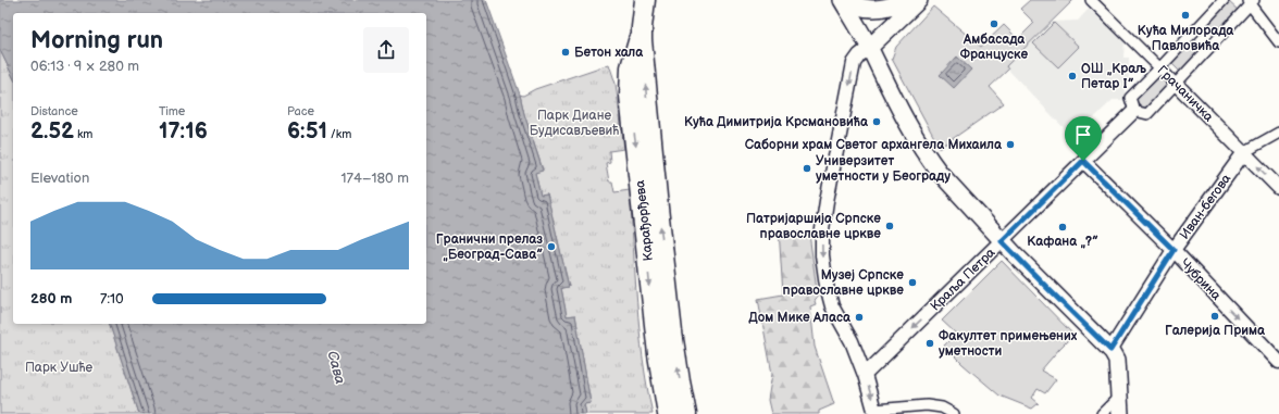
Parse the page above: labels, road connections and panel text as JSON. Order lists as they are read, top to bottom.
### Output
{
  "streets": {
    "main road": ["Карађорђева"],
    "street": [
      "Грачаничка",
      "Иван-бегова",
      "Краља Петра",
      "Чубрина"
    ]
  },
  "crossings": [
    ["Грачаничка", "Иван-бегова"],
    ["Иван-бегова", "Чубрина"],
    ["Краља Петра", "Чубрина"]
  ],
  "one_way": ["Краља Петра", "Чубрина"],
  "water": ["Сава"],
  "parks": ["Парк Диане Будисављевић", "Парк Ушће"],
  "places": [
    "Кућа Милорада Павловића",
    "Амбасада Француске",
    "Бетон хала",
    "ОШ „Краљ Петар I”",
    "Кућа Димитрија Крсмановића",
    "Саборни храм Светог архангела Михаила",
    "Универзитет уметности у Београду",
    "Патријаршија Српске православне цркве",
    "Кафана „?”",
    "Гранични прелаз „Београд-Сава”",
    "Музеј Српске православне цркве",
    "Галерија Прима",
    "Дом Мике Аласа",
    "Факултет примењених уметности"
  ],
  "page": {
    "heading": ["Morning run", "06:13 · 9 × 280 m"],
    "stats": [
      ["Distance", "2.52 km"],
      ["Time", "17:16"],
      ["Pace", "6:51 /km"]
    ],
    "chart": ["Elevation", "174–180 m"],
    "list": [
      {
        "name": "280 m",
        "note": "7:10"
      }
    ]
  }
}
